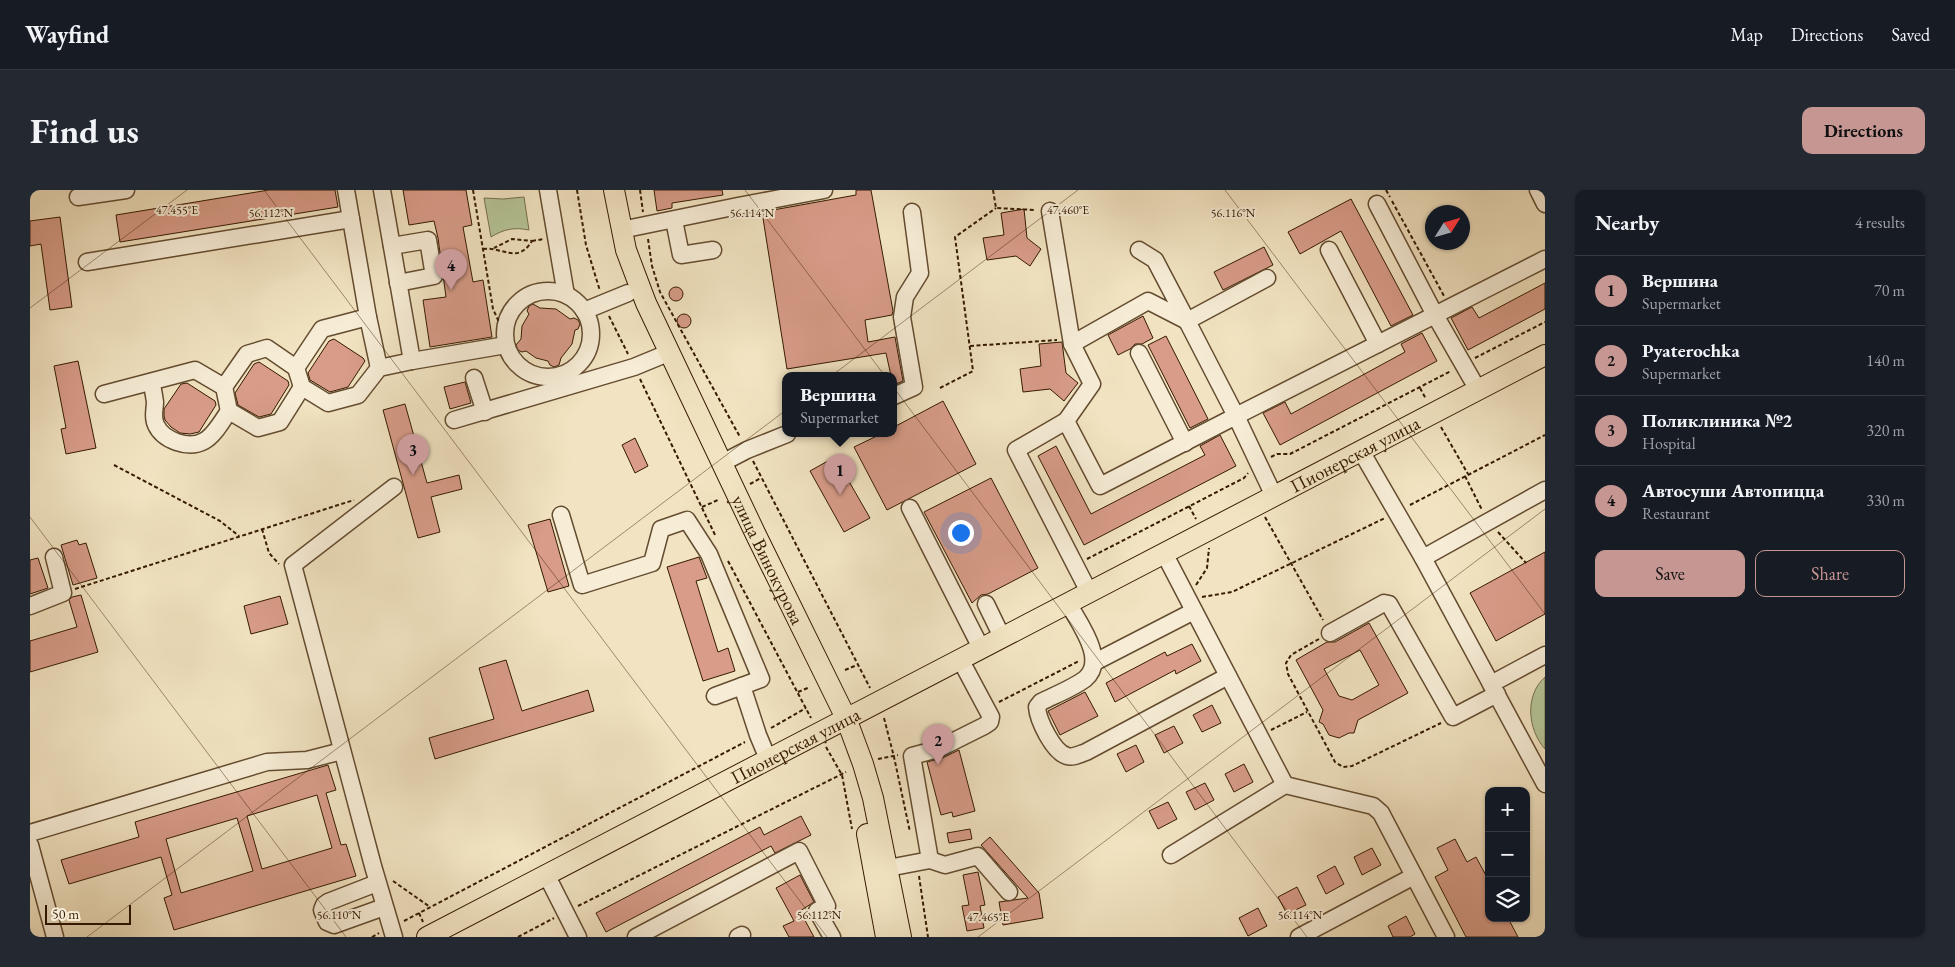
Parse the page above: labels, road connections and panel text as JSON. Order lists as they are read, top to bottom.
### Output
{
  "streets": {
    "main road": ["Пионерская улица", "улица Винокурова"]
  },
  "crossings": [
    ["Пионерская улица", "улица Винокурова"]
  ],
  "scale_bar": "50 m",
  "north": "top right",
  "page": {
    "header": "Wayfind",
    "nav": ["Map", "Directions", "Saved"],
    "buttons": [
      "Directions",
      ["Save", "Share"]
    ],
    "title": "Find us",
    "heading": ["Nearby", "4 results"],
    "pins": [
      "4",
      "3",
      "1",
      "2"
    ],
    "list": [
      {
        "mark": "1",
        "name": "Вершина",
        "note": "Supermarket",
        "value": "70 m"
      },
      {
        "mark": "2",
        "name": "Pyaterochka",
        "note": "Supermarket",
        "value": "140 m"
      },
      {
        "mark": "3",
        "name": "Поликлиника №2",
        "note": "Hospital",
        "value": "320 m"
      },
      {
        "mark": "4",
        "name": "Автосуши Автопицца",
        "note": "Restaurant",
        "value": "330 m"
      }
    ],
    "popup": ["Вершина", "Supermarket"],
    "map_buttons": ["+", "−"],
    "scale": "50 m"
  },
  "coordinates": [
    "47.460°E",
    "47.455°E",
    "56.112°N",
    "56.114°N",
    "56.116°N",
    "56.110°N",
    "47.465°E"
  ]
}
